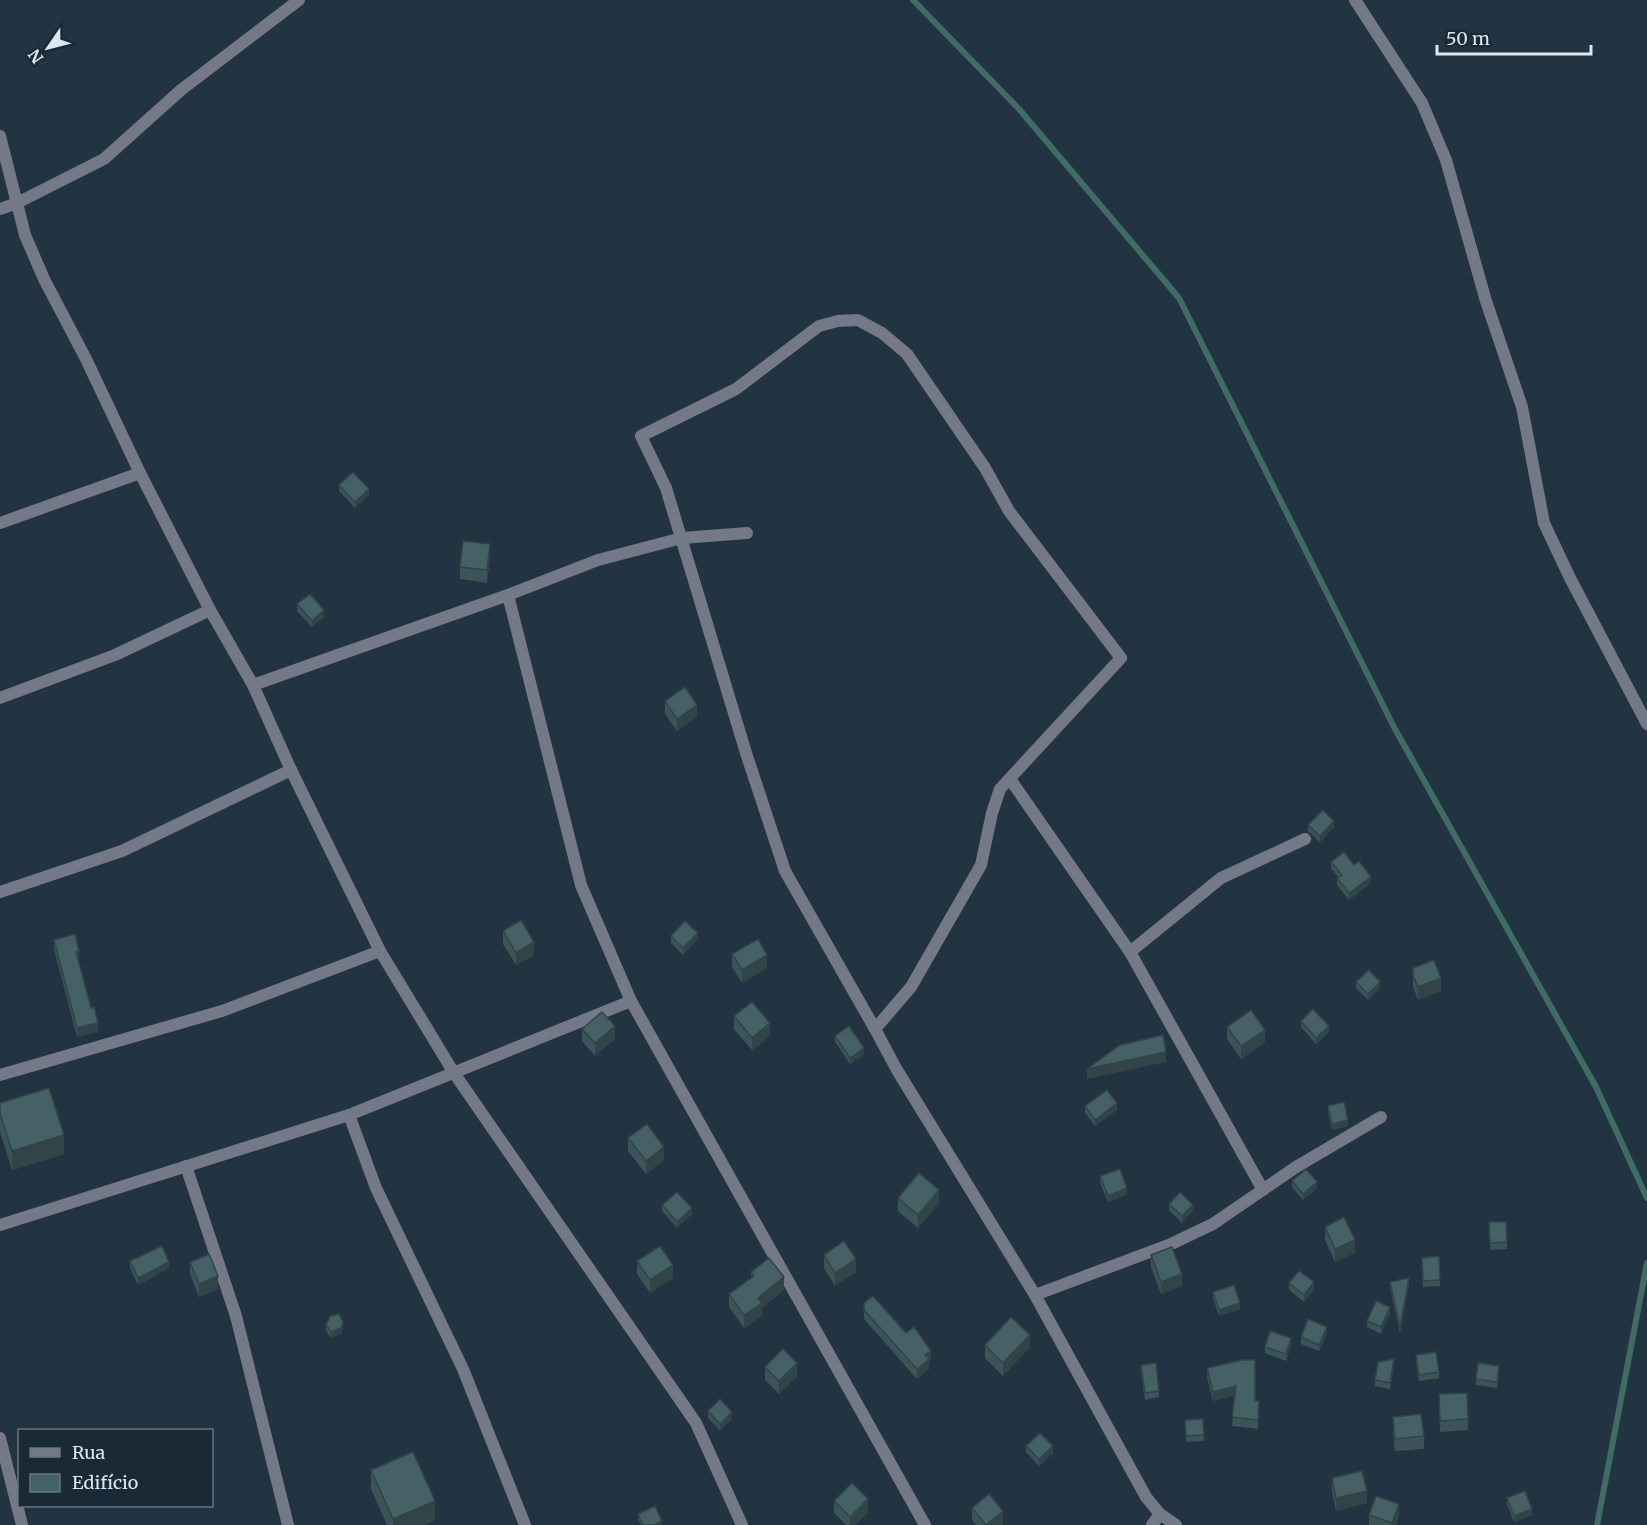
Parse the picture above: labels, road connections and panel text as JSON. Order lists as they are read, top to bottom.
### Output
{
  "legend": ["Rua", "Edifício"],
  "scale_bar": "50 m",
  "north": "bottom left"
}
